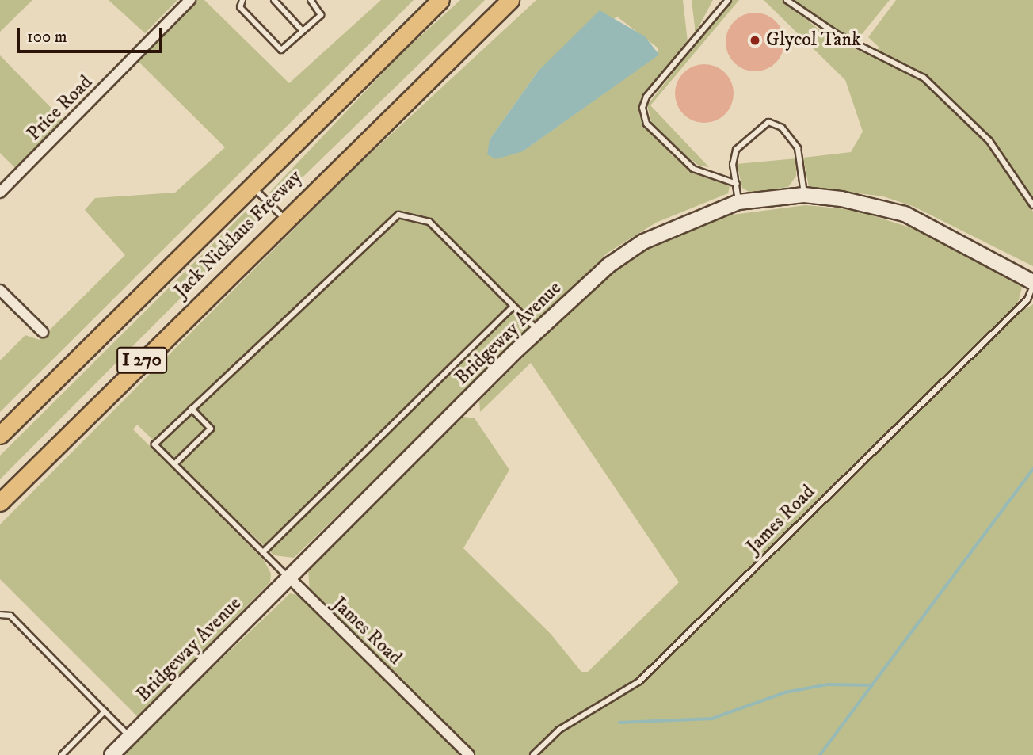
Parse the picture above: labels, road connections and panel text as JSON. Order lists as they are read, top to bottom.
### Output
{
  "streets": {
    "highway": ["Jack Nicklaus Freeway", "I 270"],
    "street": ["Price Road", "Bridgeway Avenue", "James Road"]
  },
  "crossings": [
    ["Bridgeway Avenue", "James Road"]
  ],
  "places": ["Glycol Tank"],
  "scale_bar": "100 m"
}
